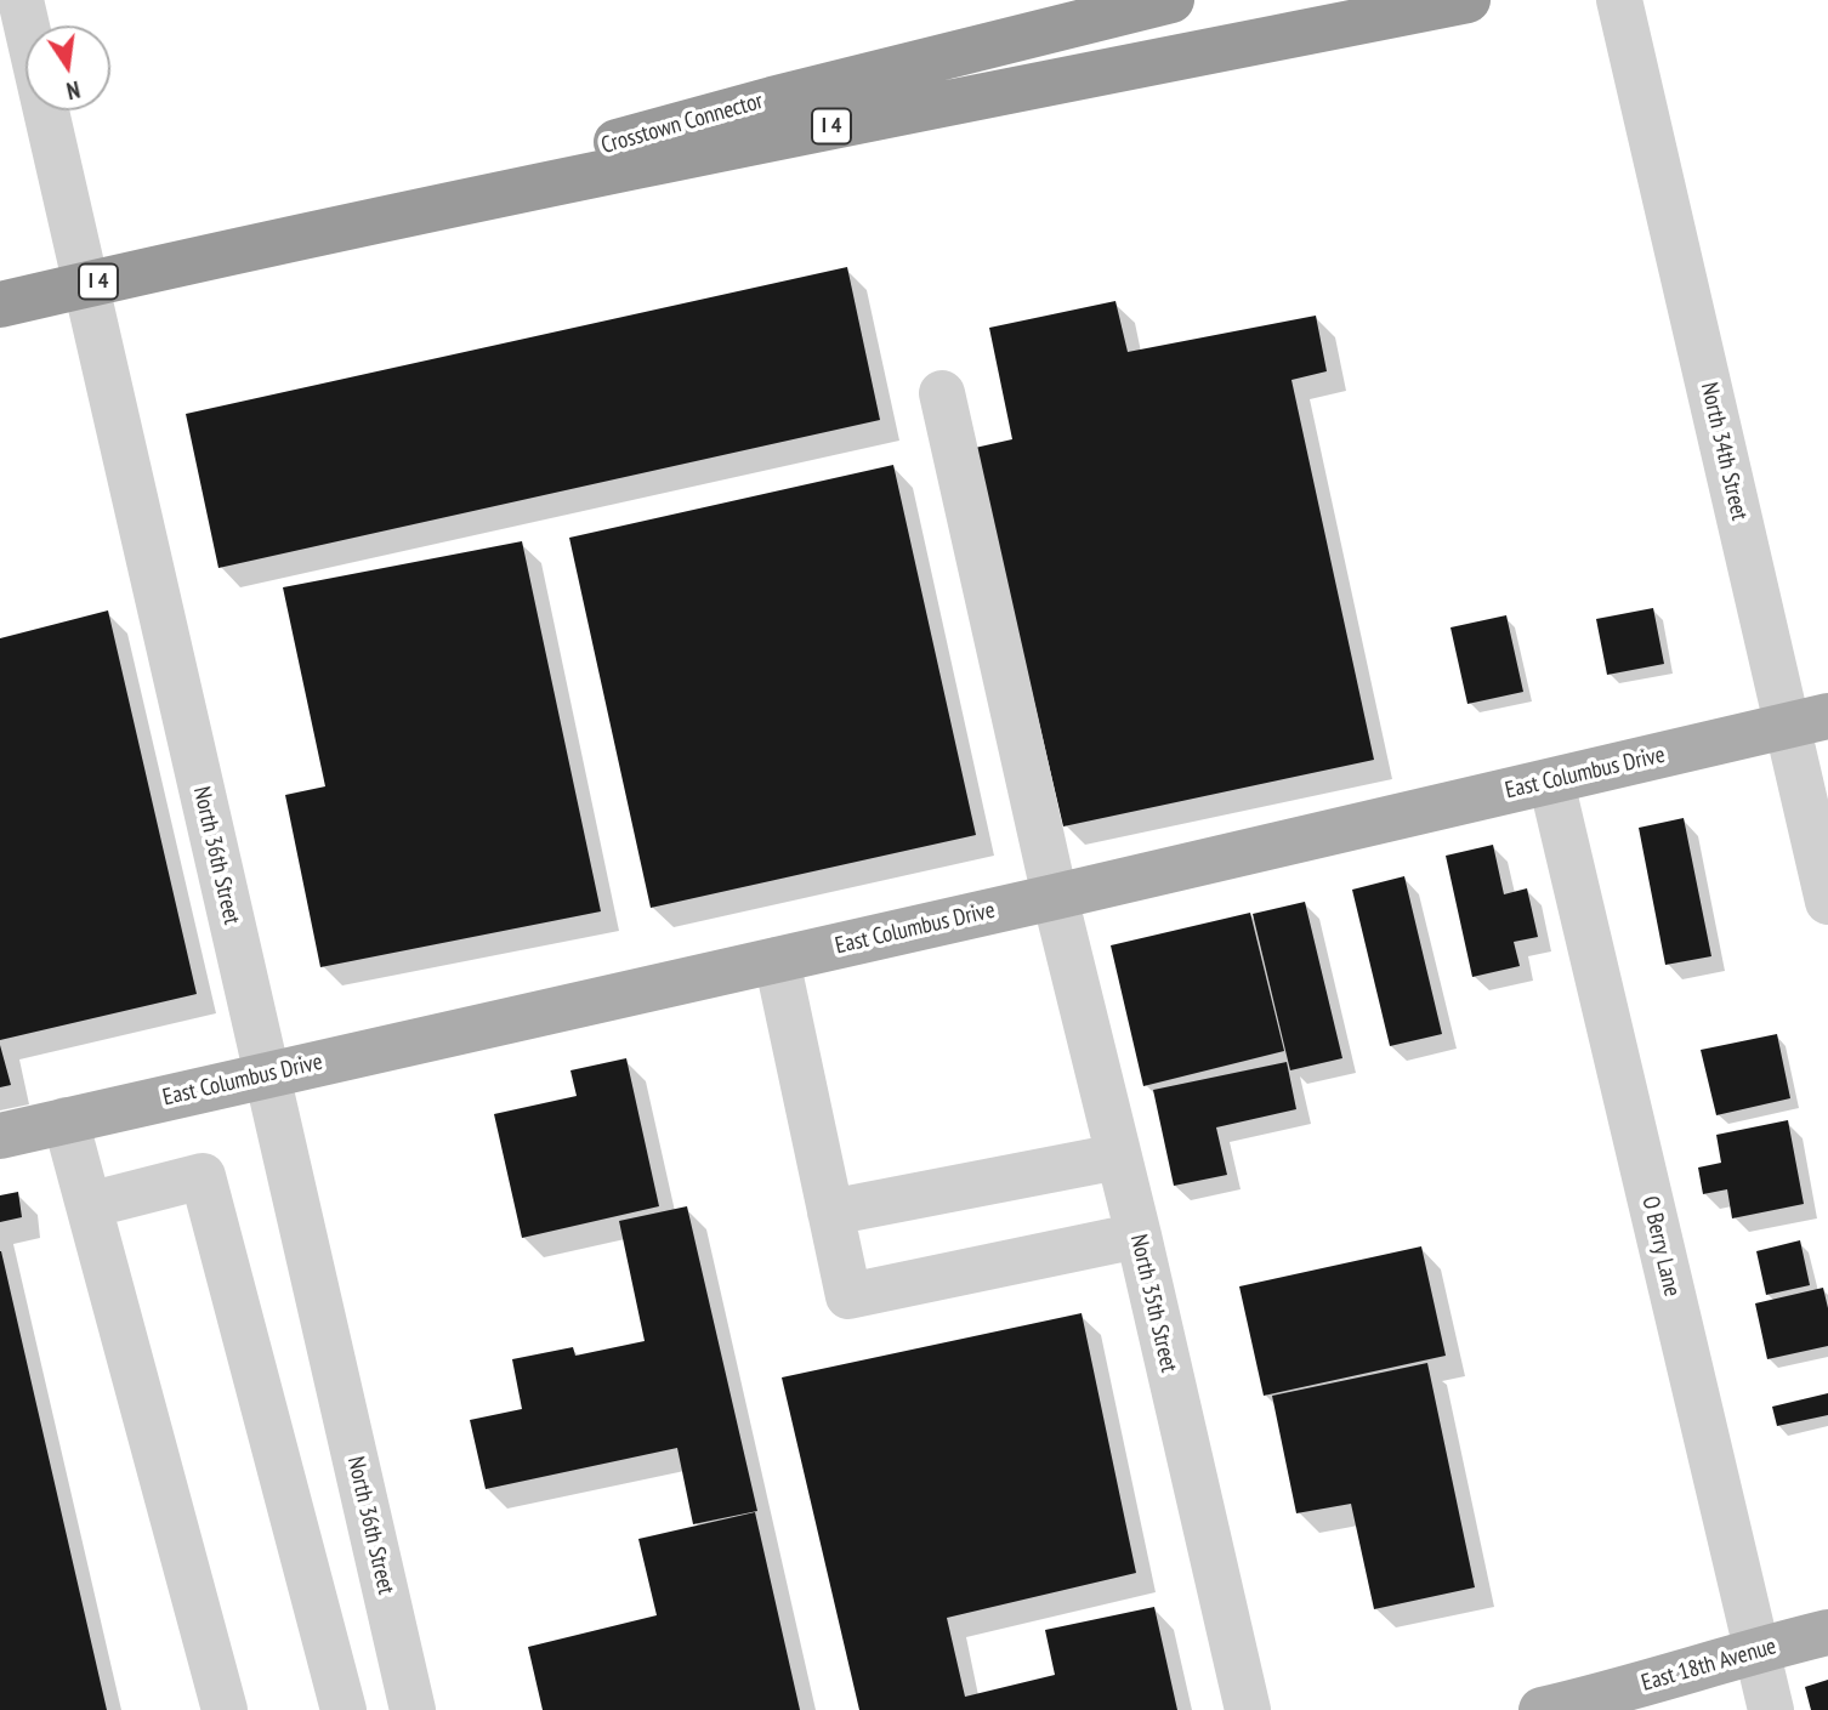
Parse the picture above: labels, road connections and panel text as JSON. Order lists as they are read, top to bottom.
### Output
{
  "streets": {
    "highway": ["Crosstown Connector", "I 4"],
    "main road": ["East Columbus Drive", "East 18th Avenue"],
    "street": [
      "North 34th Street",
      "North 36th Street",
      "O Berry Lane",
      "North 35th Street"
    ]
  },
  "crossings": [
    ["Crosstown Connector", "I 4"],
    ["North 34th Street", "East Columbus Drive"],
    ["East Columbus Drive", "North 36th Street"],
    ["East Columbus Drive", "O Berry Lane"],
    ["East Columbus Drive", "North 35th Street"],
    ["O Berry Lane", "East 18th Avenue"]
  ],
  "north": "bottom"
}
